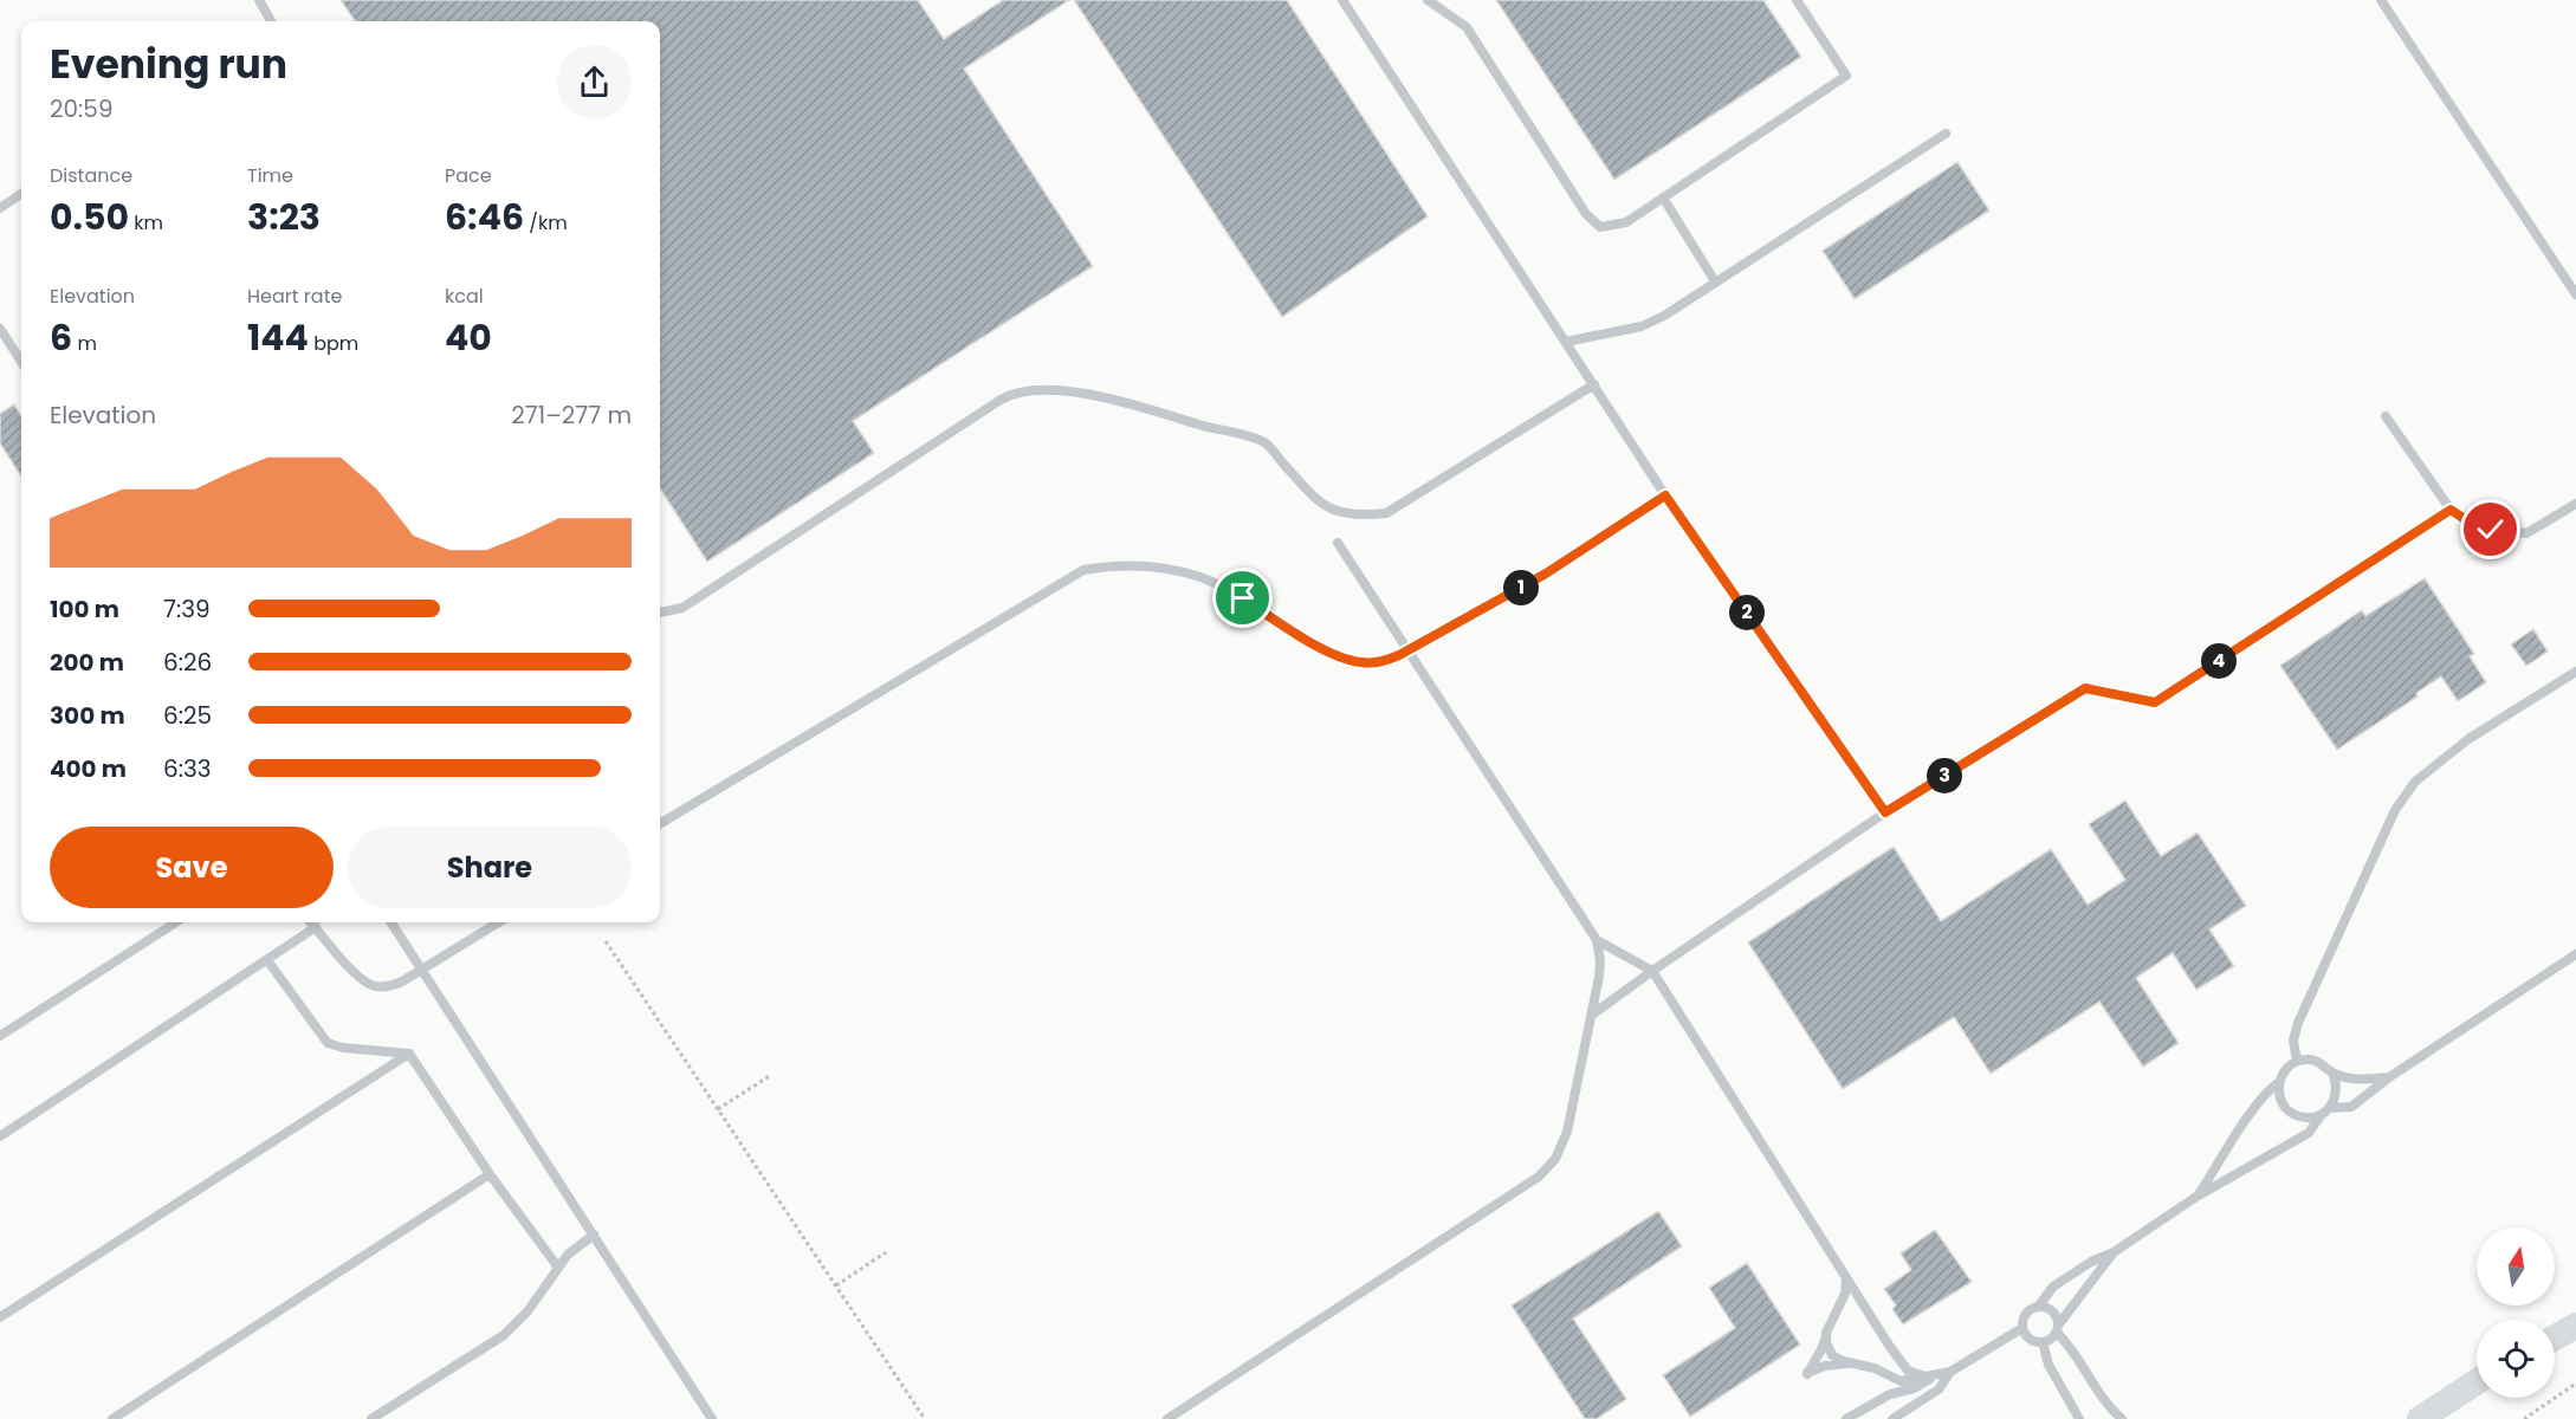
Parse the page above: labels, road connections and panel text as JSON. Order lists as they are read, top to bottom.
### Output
{
  "north": "top",
  "page": {
    "heading": ["Evening run", "20:59"],
    "stats": [
      ["Distance", "0.50 km"],
      ["Time", "3:23"],
      ["Pace", "6:46 /km"],
      ["Elevation", "6 m"],
      ["Heart rate", "144 bpm"],
      ["kcal", "40"]
    ],
    "chart": ["Elevation", "271–277 m"],
    "pins": [
      "1",
      "2",
      "4",
      "3"
    ],
    "list": [
      {
        "name": "100 m",
        "note": "7:39"
      },
      {
        "name": "200 m",
        "note": "6:26"
      },
      {
        "name": "300 m",
        "note": "6:25"
      },
      {
        "name": "400 m",
        "note": "6:33"
      }
    ],
    "buttons": ["Save", "Share"]
  }
}
